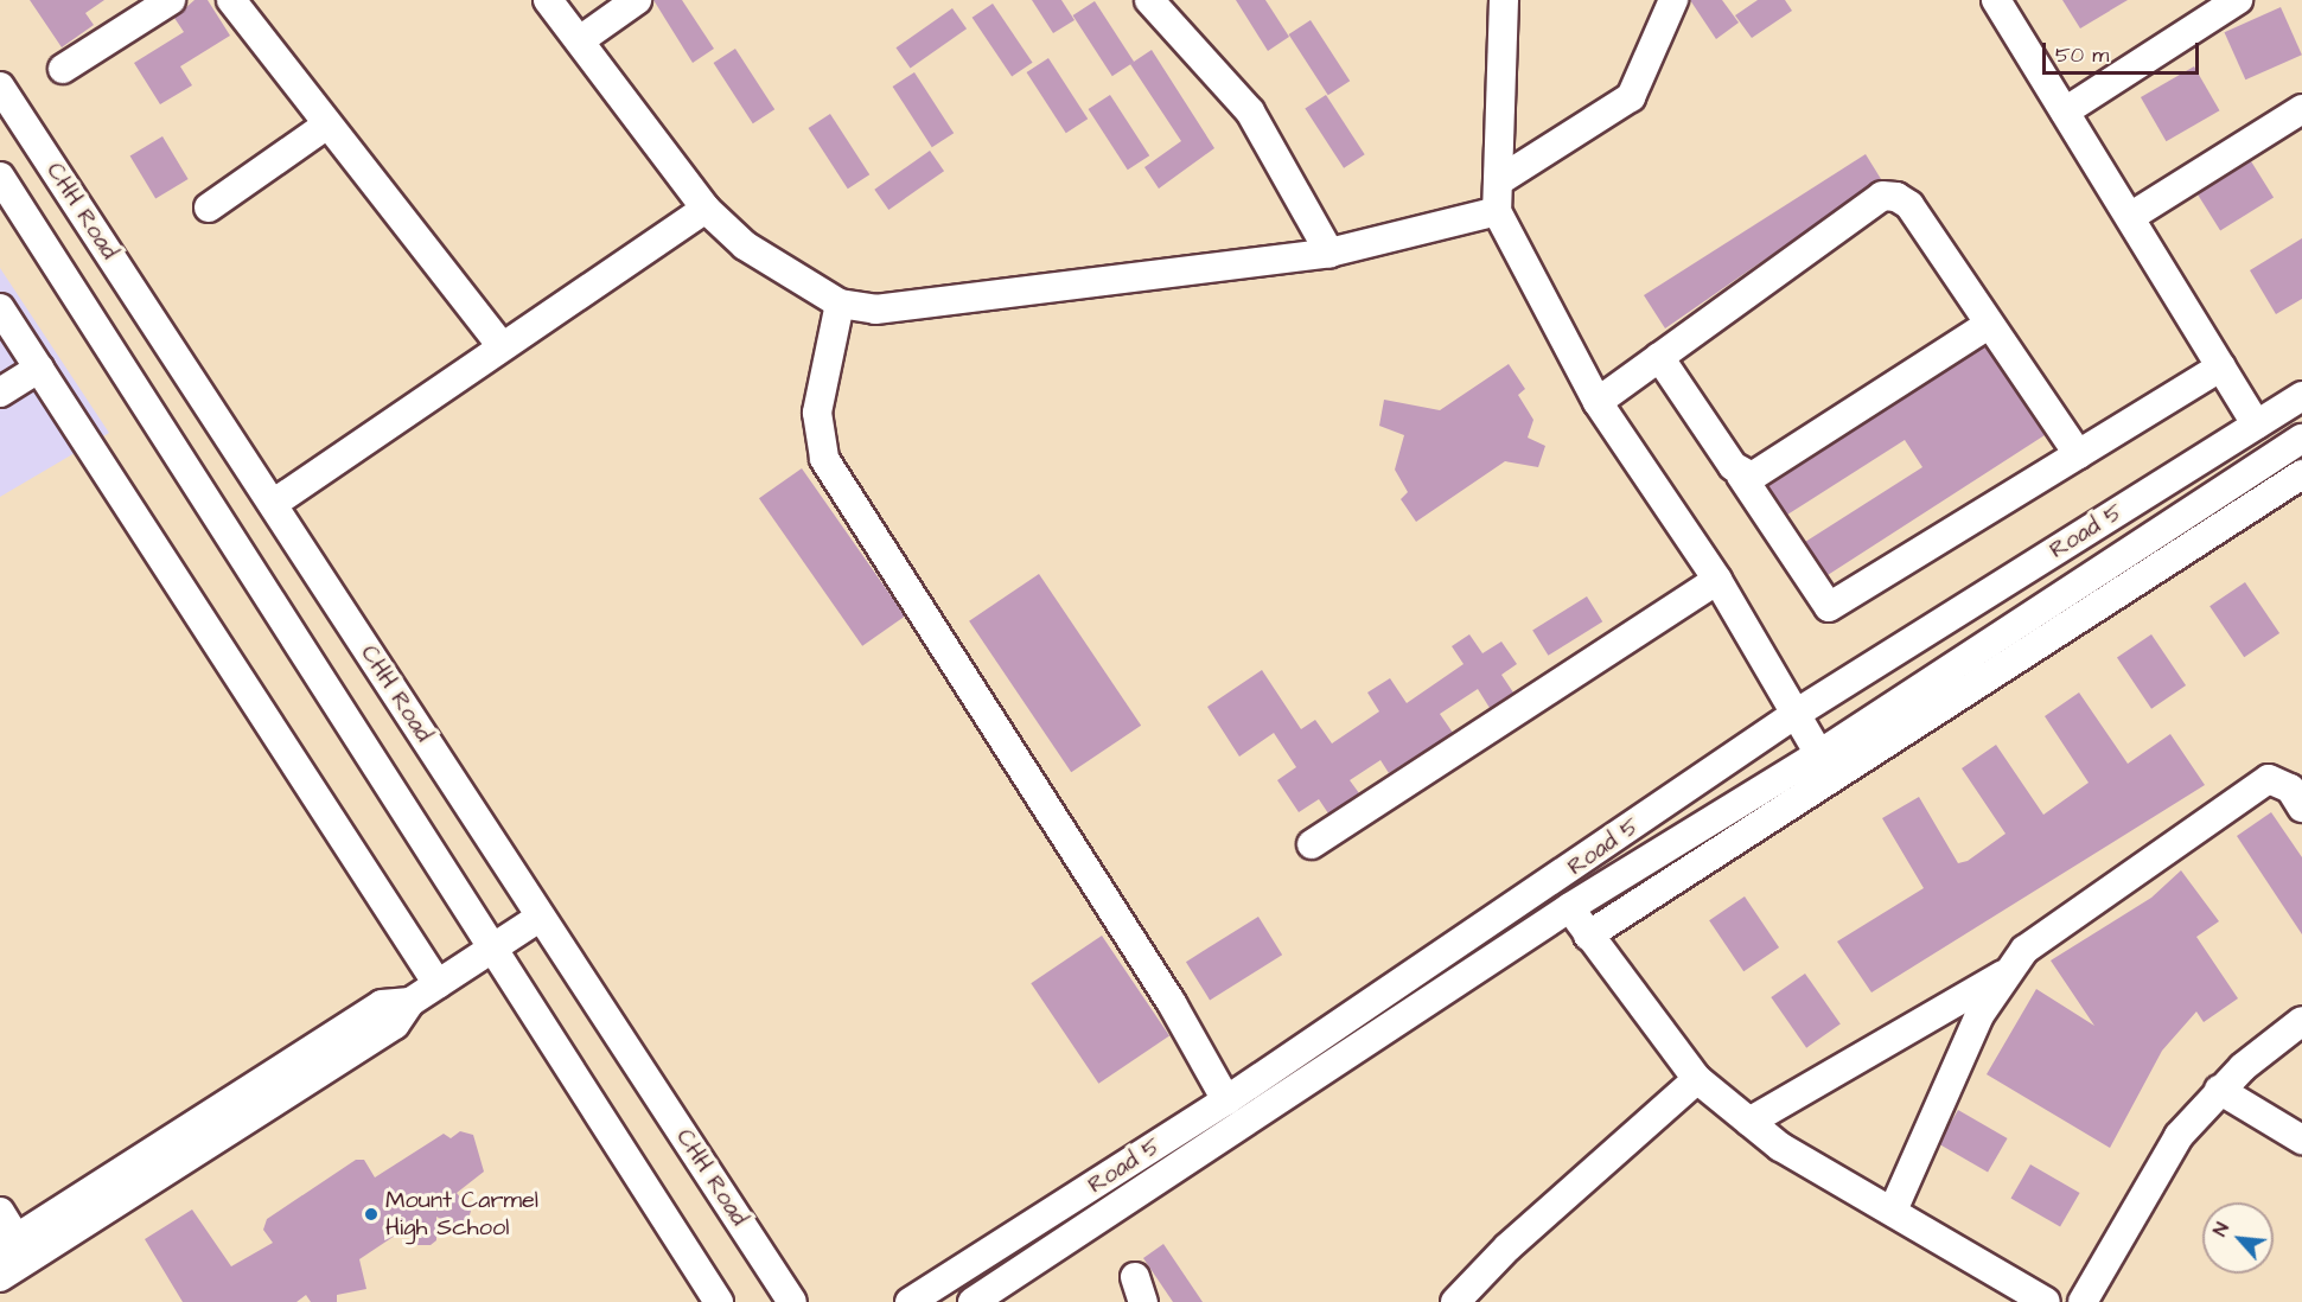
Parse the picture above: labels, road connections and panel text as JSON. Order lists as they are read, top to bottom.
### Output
{
  "streets": {
    "street": ["CHH Road", "Road 5"]
  },
  "places": ["Mount Carmel High School"],
  "scale_bar": "50 m",
  "north": "top left"
}
